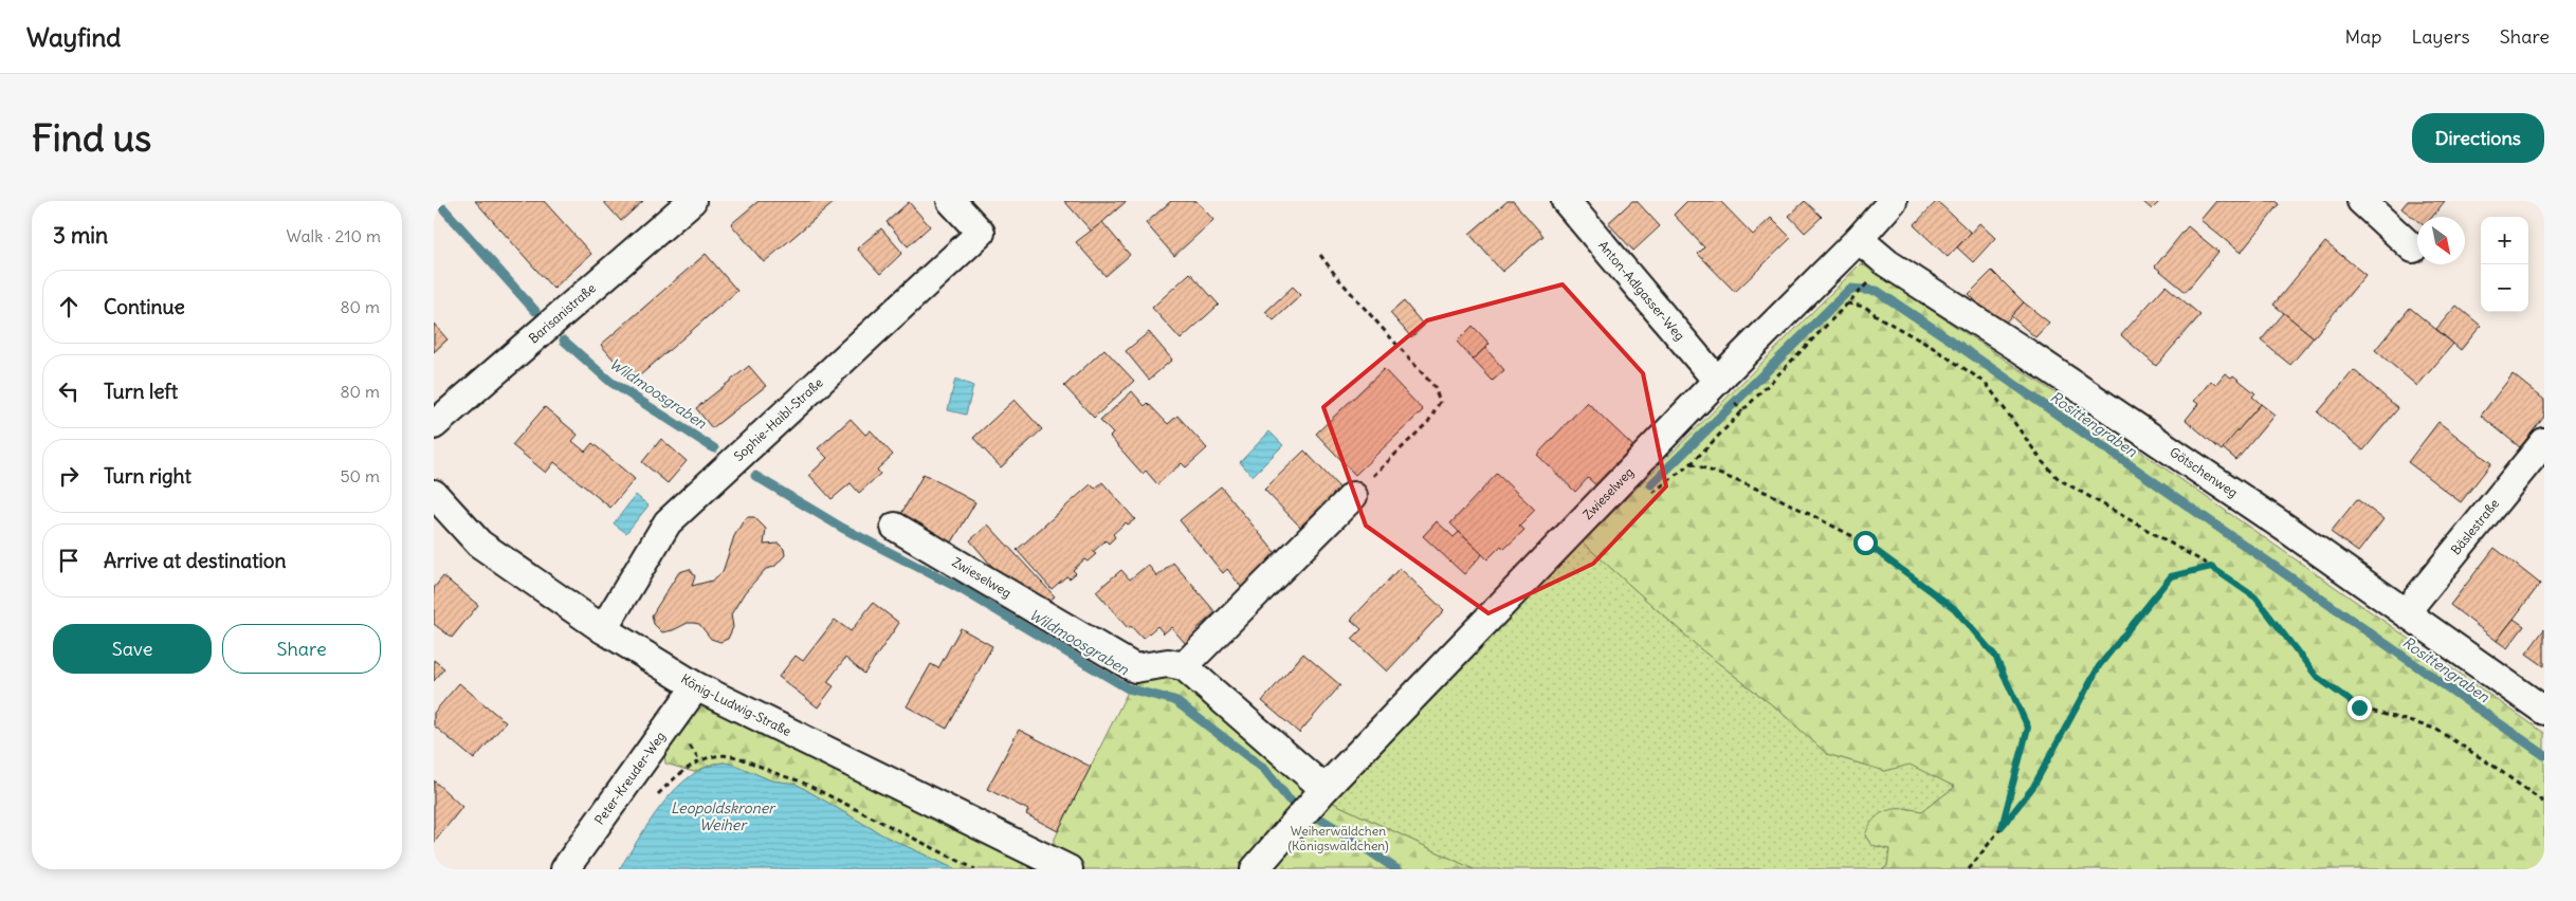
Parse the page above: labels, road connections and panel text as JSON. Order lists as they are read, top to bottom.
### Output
{
  "streets": {
    "street": [
      "Anton-Adlgasser-Weg",
      "Barisanistraße",
      "Sophie-Haibl-Straße",
      "Götschenweg",
      "Zwieselweg",
      "Bäslestraße",
      "König-Ludwig-Straße",
      "Peter-Kreuder-Weg"
    ]
  },
  "crossings": [
    ["Anton-Adlgasser-Weg", "Zwieselweg"],
    ["Sophie-Haibl-Straße", "König-Ludwig-Straße"],
    ["Götschenweg", "Zwieselweg"],
    ["Götschenweg", "Bäslestraße"],
    ["König-Ludwig-Straße", "Peter-Kreuder-Weg"]
  ],
  "water": ["Wildmoosgraben", "Rosittengraben", "Leopoldskroner Weiher"],
  "parks": ["Weiherwäldchen (Königswäldchen)"],
  "north": "bottom right",
  "page": {
    "header": "Wayfind",
    "nav": ["Map", "Layers", "Share"],
    "buttons": [
      "Directions",
      ["Save", "Share"]
    ],
    "title": "Find us",
    "heading": ["3 min", "Walk · 210 m"],
    "map_buttons": ["+", "−"],
    "list": [
      ["Continue", "80 m"],
      ["Turn left", "80 m"],
      ["Turn right", "50 m"],
      "Arrive at destination"
    ]
  }
}
